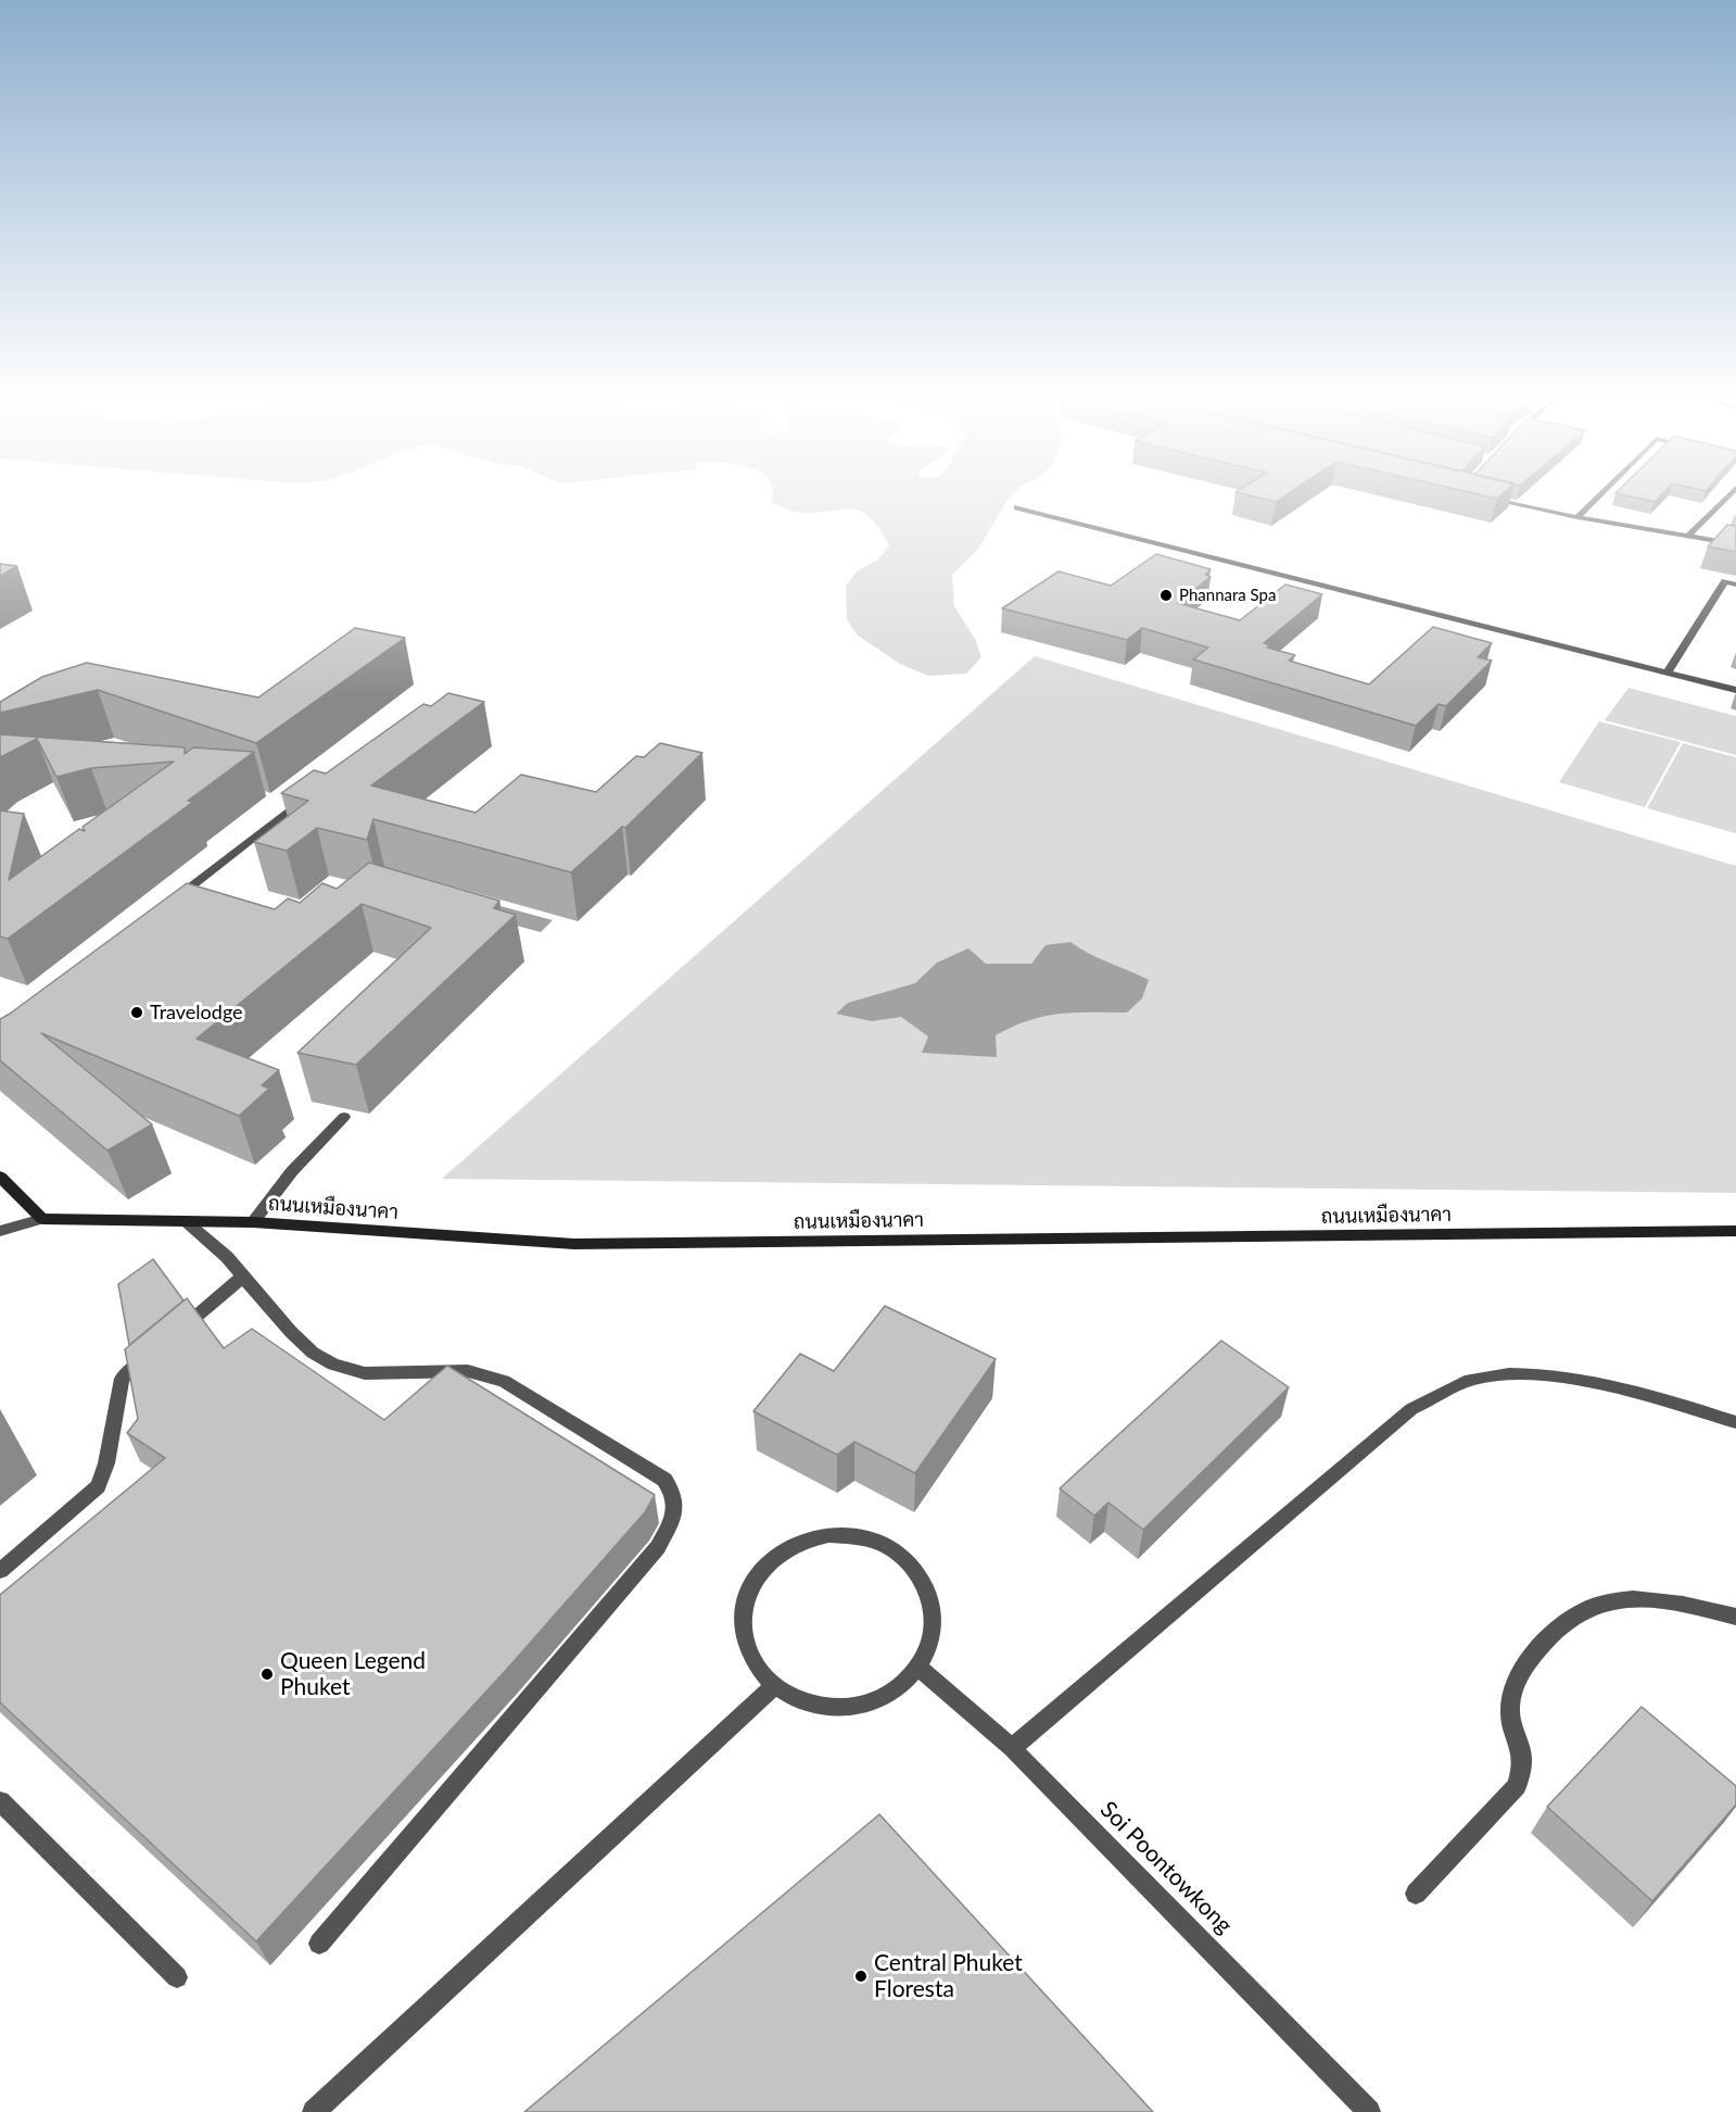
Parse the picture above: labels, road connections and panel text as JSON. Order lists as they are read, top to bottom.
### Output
{
  "streets": {
    "street": ["ถนนเหมืองนาคา", "Soi Poontowkong"]
  },
  "places": [
    "Phannara Spa",
    "Travelodge",
    "Queen Legend Phuket",
    "Central Phuket Floresta"
  ]
}
